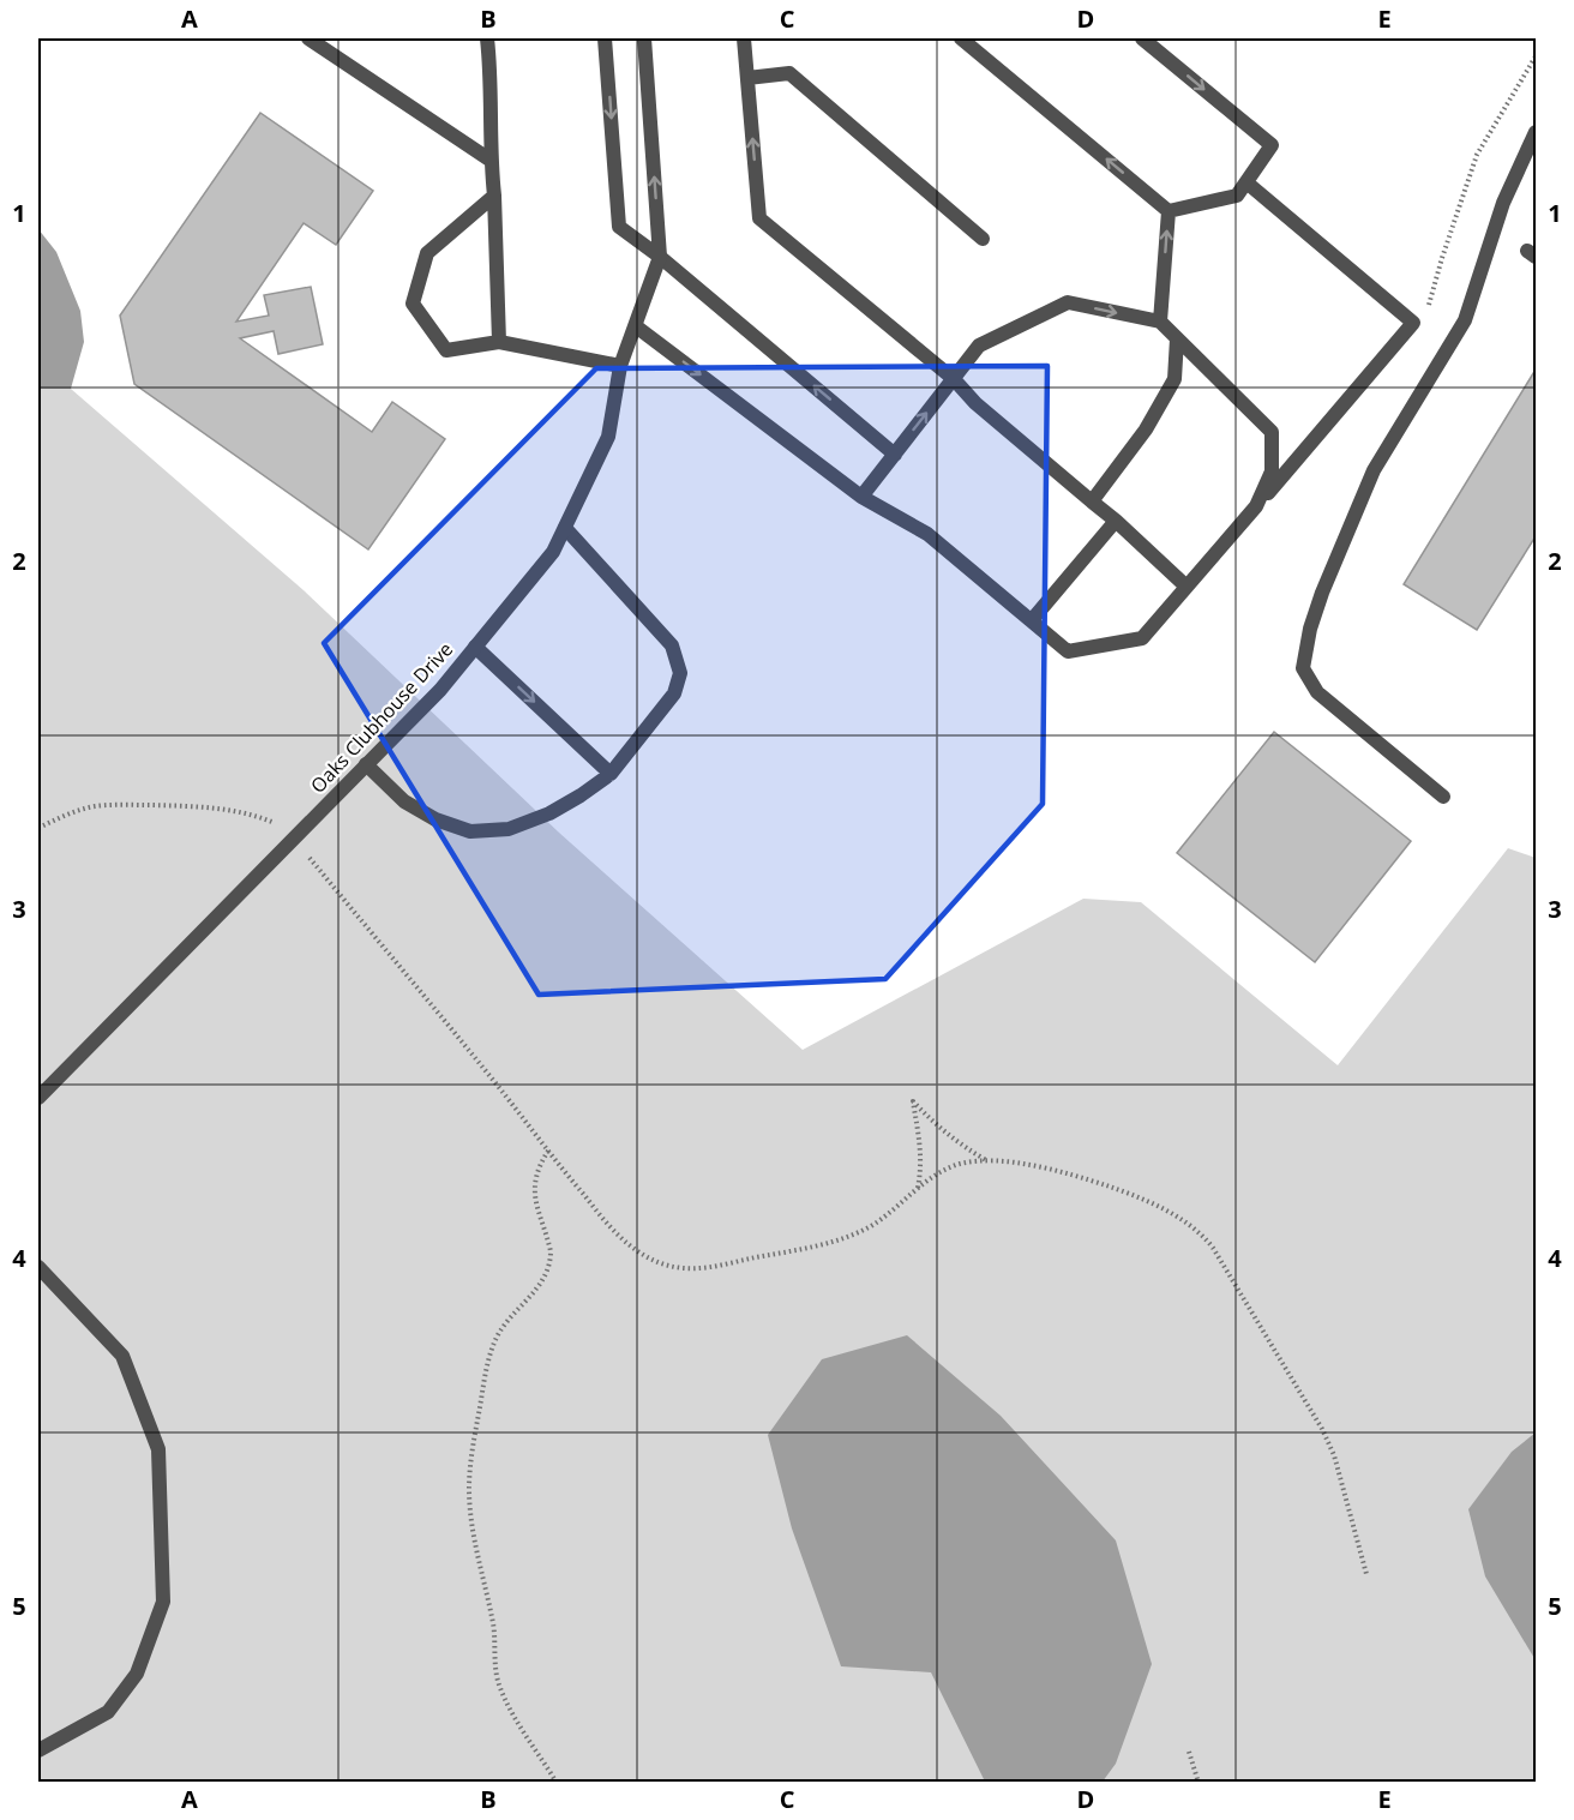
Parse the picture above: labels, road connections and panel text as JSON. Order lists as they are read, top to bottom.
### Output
{
  "streets": {
    "street": ["Oaks Clubhouse Drive"]
  },
  "grid": {
    "columns": [
      "A",
      "B",
      "C",
      "D",
      "E"
    ],
    "rows": [
      "1",
      "2",
      "3",
      "4",
      "5"
    ]
  }
}
